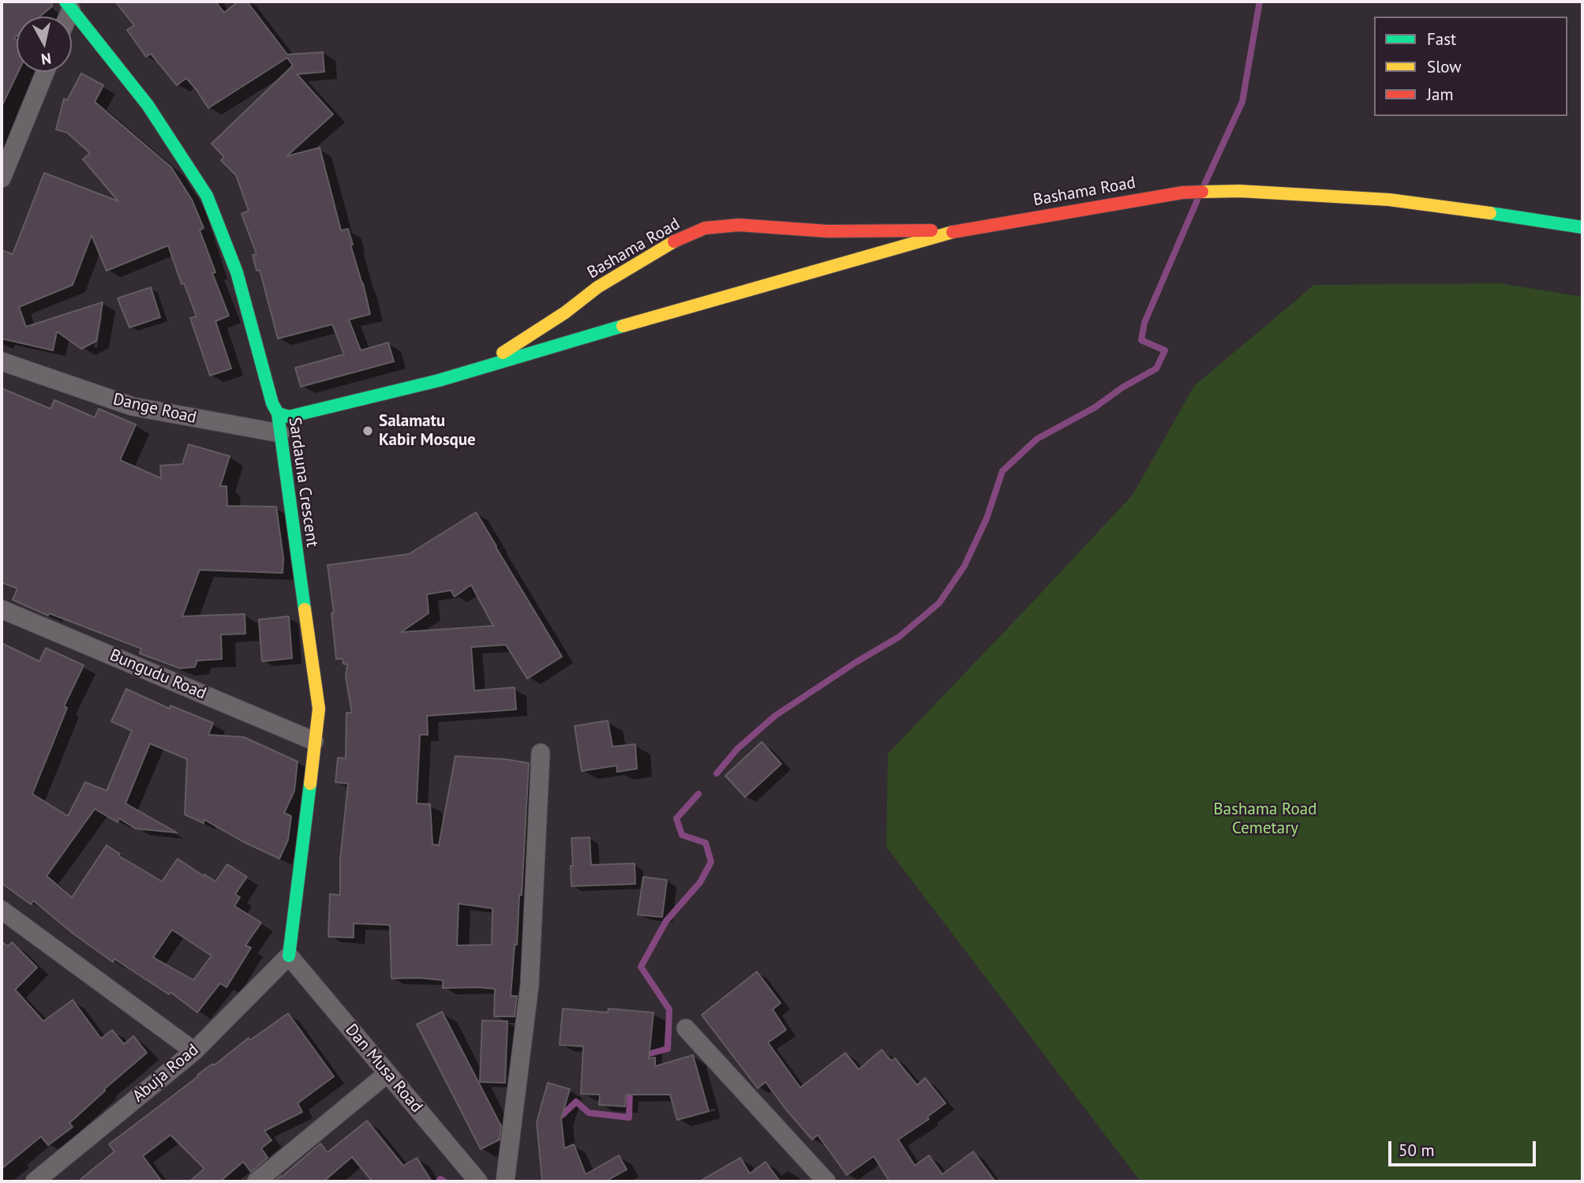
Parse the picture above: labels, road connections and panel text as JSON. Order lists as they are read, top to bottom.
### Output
{
  "streets": {
    "street": [
      "Bashama Road",
      "Dange Road",
      "Sardauna Crescent",
      "Bungudu Road",
      "Dan Musa Road",
      "Abuja Road"
    ]
  },
  "crossings": [
    ["Bashama Road", "Sardauna Crescent"],
    ["Dange Road", "Sardauna Crescent"],
    ["Sardauna Crescent", "Bungudu Road"],
    ["Sardauna Crescent", "Dan Musa Road"],
    ["Sardauna Crescent", "Abuja Road"],
    ["Dan Musa Road", "Abuja Road"]
  ],
  "parks": ["Bashama Road Cemetary"],
  "places": ["Salamatu Kabir Mosque"],
  "legend": ["Fast", "Slow", "Jam"],
  "scale_bar": "50 m",
  "north": "bottom"
}
